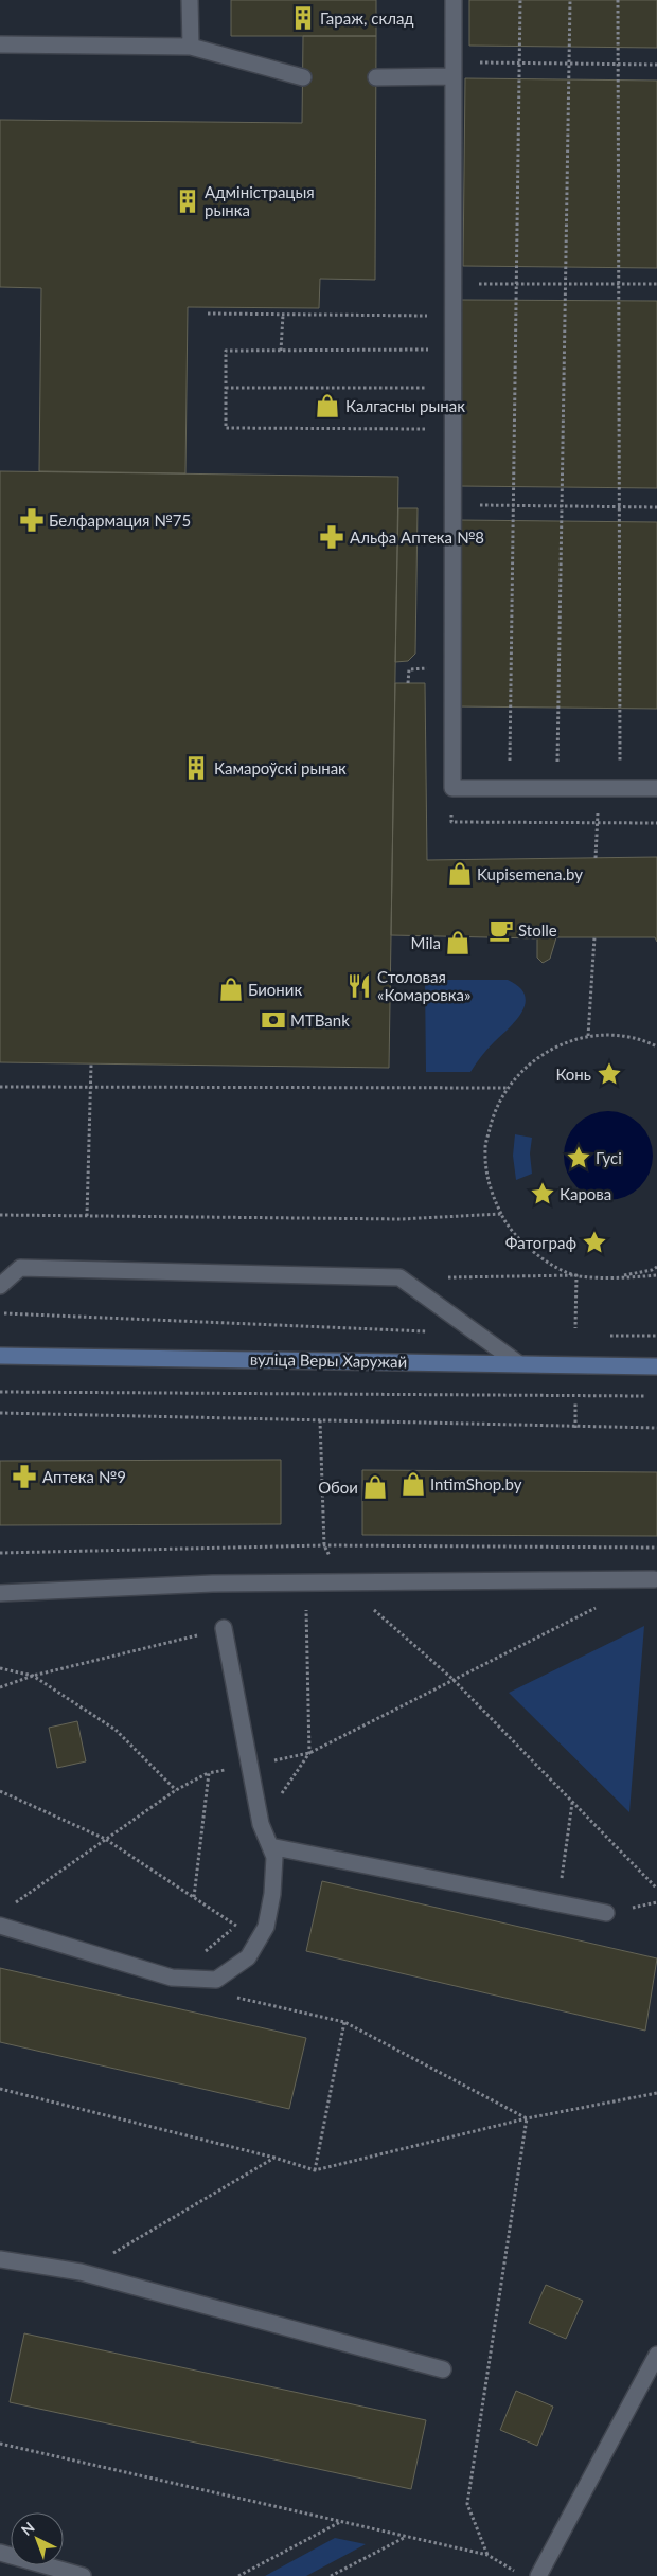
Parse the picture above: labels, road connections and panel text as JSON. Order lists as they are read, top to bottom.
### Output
{
  "streets": {
    "main road": ["вуліца Веры Харужай"]
  },
  "places": {
    "building": ["Гараж, склад", "Адміністрацыя рынка", "Камароўскі рынак"],
    "shop": [
      "Калгасны рынак",
      "Kupisemena.by",
      "Mila",
      "Бионик",
      "IntimShop.by",
      "Обои"
    ],
    "pharmacy": ["Белфармация №75", "Альфа Аптека №8", "Аптека №9"],
    "cafe": ["Stolle"],
    "restaurant": ["Столовая «Комаровка»"],
    "bank": ["MTBank"],
    "place": [
      "Конь",
      "Гусі",
      "Карова",
      "Фатограф"
    ]
  },
  "north": "top left"
}
